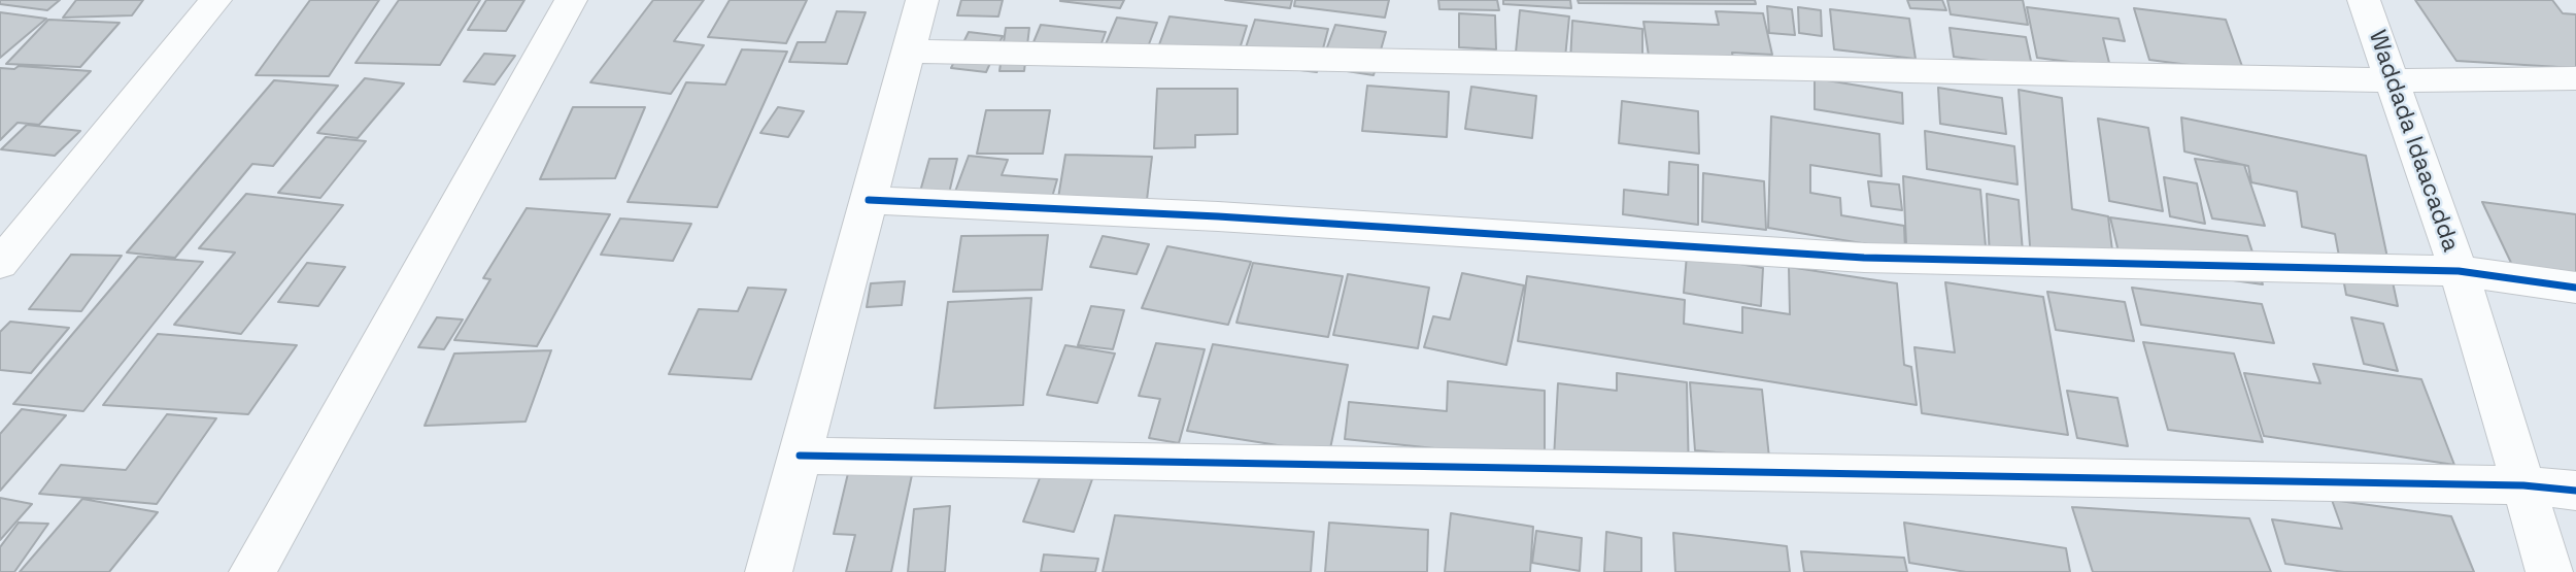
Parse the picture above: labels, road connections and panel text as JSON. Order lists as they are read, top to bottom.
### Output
{
  "streets": {
    "street": ["Waddada Idaacadda"]
  }
}
